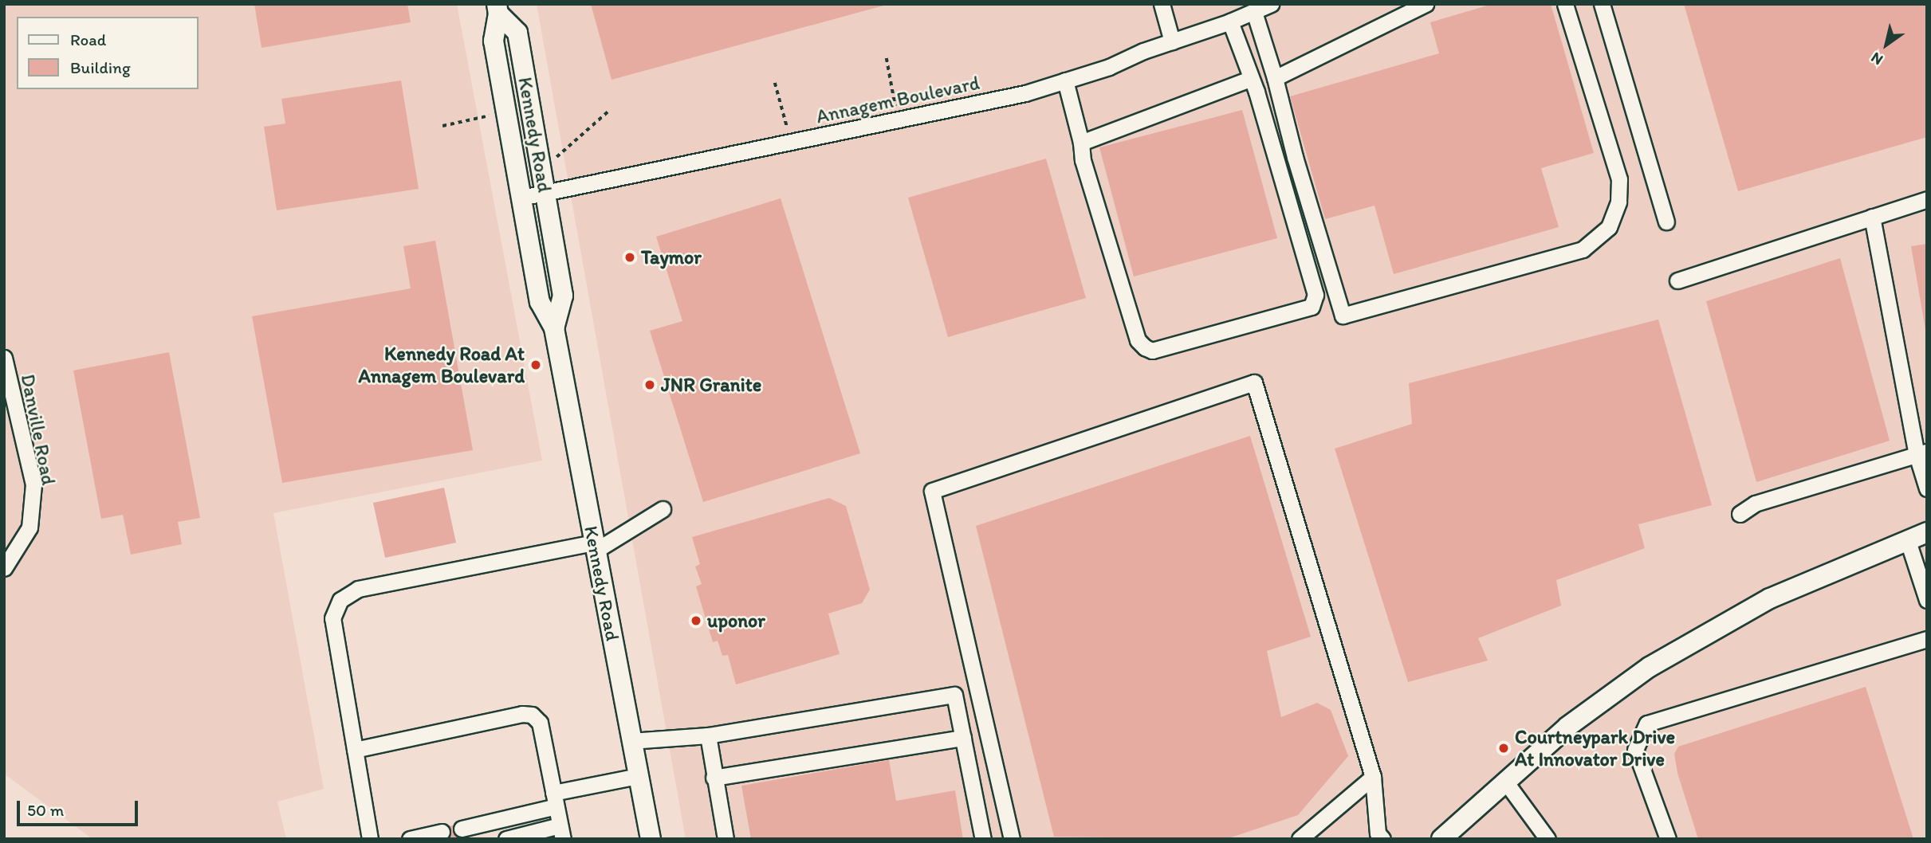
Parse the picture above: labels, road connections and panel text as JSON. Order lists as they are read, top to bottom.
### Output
{
  "streets": {
    "main road": ["Kennedy Road"],
    "street": ["Annagem Boulevard", "Danville Road"]
  },
  "crossings": [
    ["Annagem Boulevard", "Kennedy Road"]
  ],
  "places": [
    "Taymor",
    "Kennedy Road At Annagem Boulevard",
    "JNR Granite",
    "uponor",
    "Courtneypark Drive At Innovator Drive"
  ],
  "legend": ["Road", "Building"],
  "scale_bar": "50 m",
  "north": "bottom left"
}
